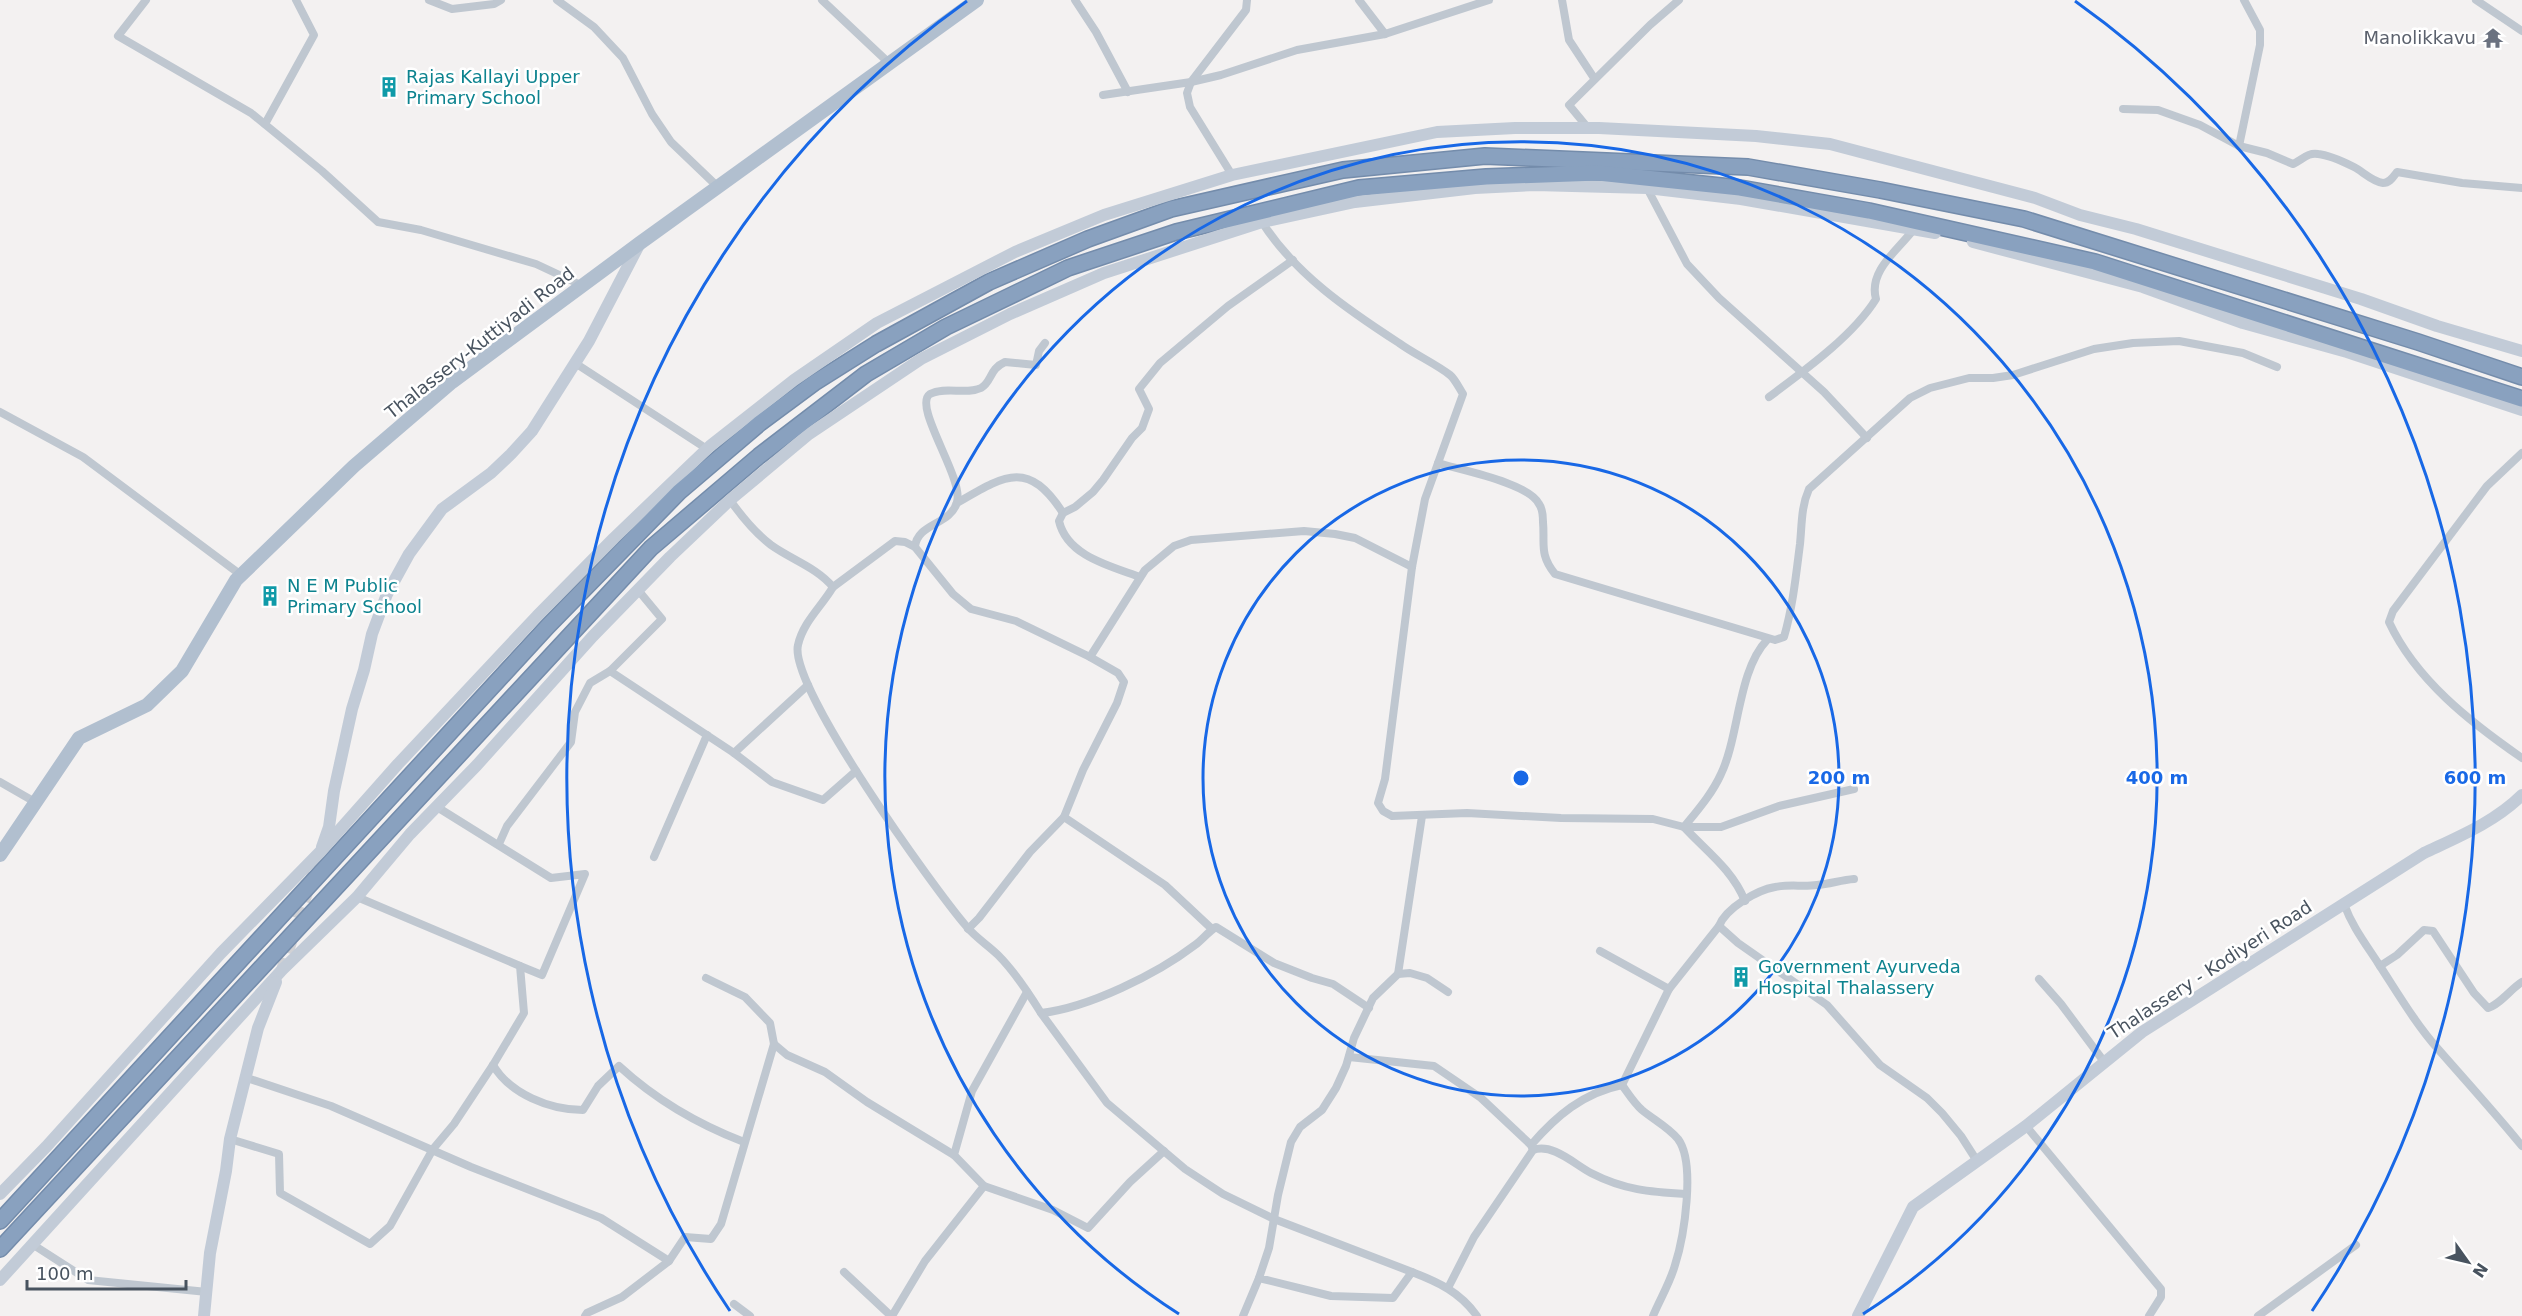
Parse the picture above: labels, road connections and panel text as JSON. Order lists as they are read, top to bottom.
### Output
{
  "streets": {
    "main road": ["Thalassery-Kuttiyadi Road"],
    "street": ["Thalassery - Kodiyeri Road"]
  },
  "places": {
    "temple": ["Manolikkavu"],
    "building": ["Rajas Kallayi Upper Primary School", "N E M Public Primary School", "Government Ayurveda Hospital Thalassery"]
  },
  "scale_bar": "100 m",
  "north": "bottom right",
  "rings": ["200 m", "400 m", "600 m"]
}
